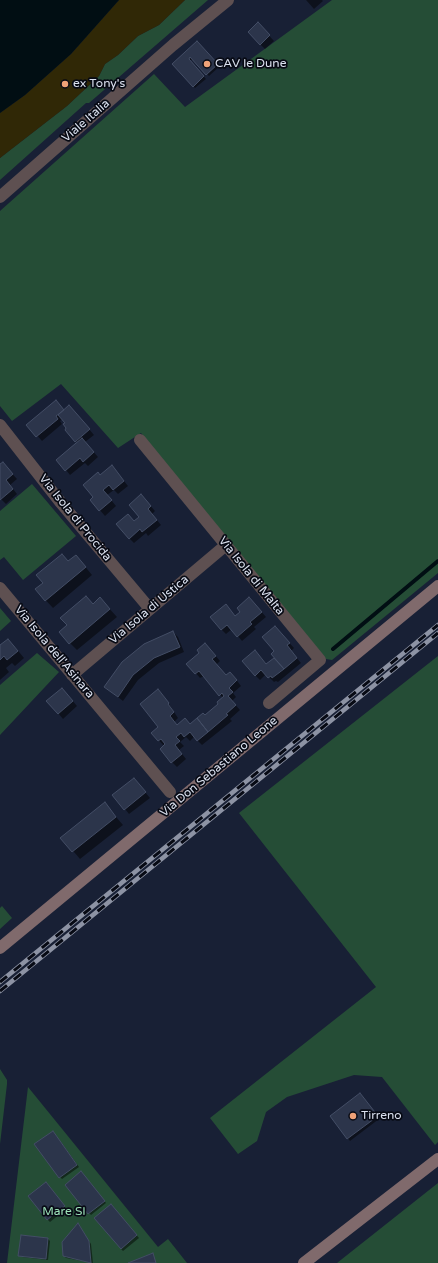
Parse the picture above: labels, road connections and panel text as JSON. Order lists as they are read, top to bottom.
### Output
{
  "streets": {
    "street": [
      "Viale Italia",
      "Via Isola di Procida",
      "Via Isola di Malta",
      "Via Isola di Ustica",
      "Via Isola dell'Asinara",
      "Via Don Sebastiano Leone"
    ]
  },
  "crossings": [
    ["Via Isola di Procida", "Via Isola di Ustica"],
    ["Via Isola di Malta", "Via Isola di Ustica"],
    ["Via Isola di Ustica", "Via Isola dell'Asinara"]
  ],
  "parks": ["Mare SI"],
  "places": ["CAV le Dune", "ex Tony's", "Tirreno"]
}
